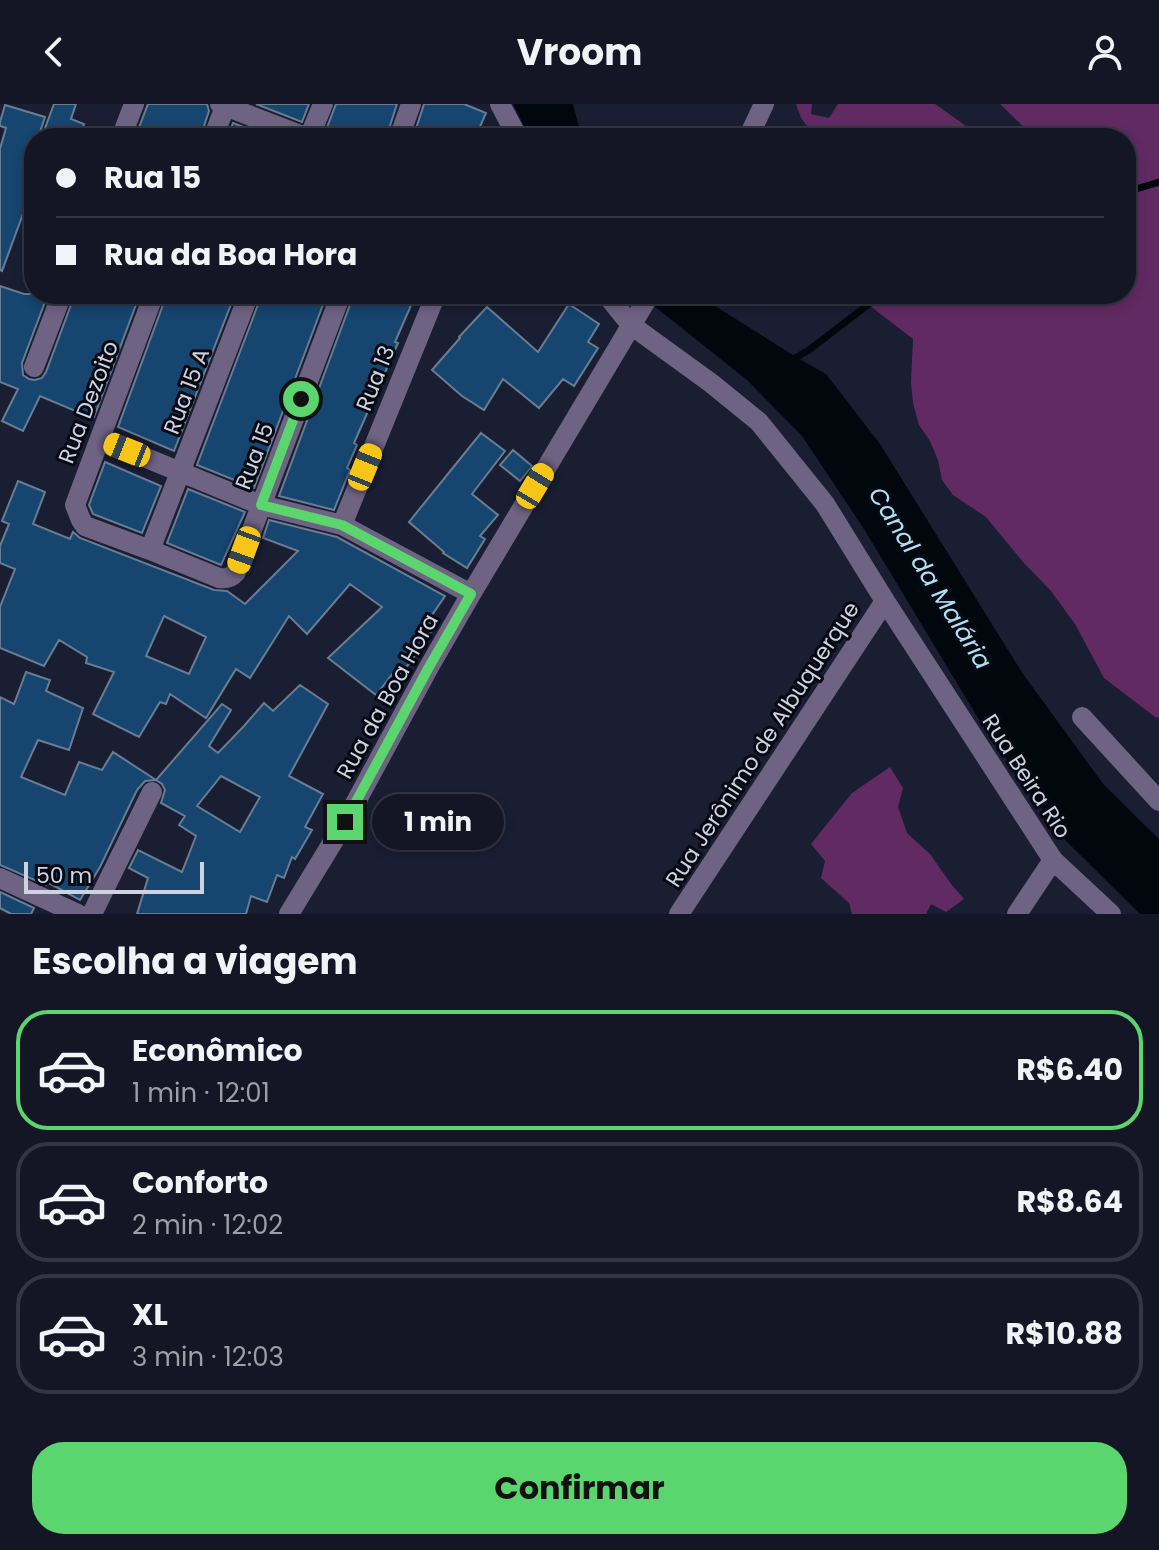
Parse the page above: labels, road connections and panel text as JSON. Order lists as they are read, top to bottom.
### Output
{
  "streets": {
    "street": [
      "Rua 13",
      "Rua 15 A",
      "Rua Dezoito",
      "Rua 15",
      "Rua da Boa Hora",
      "Rua Jerônimo de Albuquerque",
      "Rua Beira Rio"
    ]
  },
  "crossings": [
    ["Rua 15 A", "Rua Dezoito"],
    ["Rua 15 A", "Rua 15"],
    ["Rua Dezoito", "Rua 15"],
    ["Rua da Boa Hora", "Rua Beira Rio"],
    ["Rua Jerônimo de Albuquerque", "Rua Beira Rio"]
  ],
  "water": ["Canal da Malária"],
  "scale_bar": "50 m",
  "page": {
    "header": "Vroom",
    "banner": ["Rua 15", "Rua da Boa Hora"],
    "bubble": "1 min",
    "scale": "50 m",
    "heading": "Escolha a viagem",
    "list": [
      {
        "name": "Econômico",
        "note": "1 min · 12:01",
        "value": "R$6.40"
      },
      {
        "name": "Conforto",
        "note": "2 min · 12:02",
        "value": "R$8.64"
      },
      {
        "name": "XL",
        "note": "3 min · 12:03",
        "value": "R$10.88"
      }
    ],
    "buttons": "Confirmar"
  }
}
